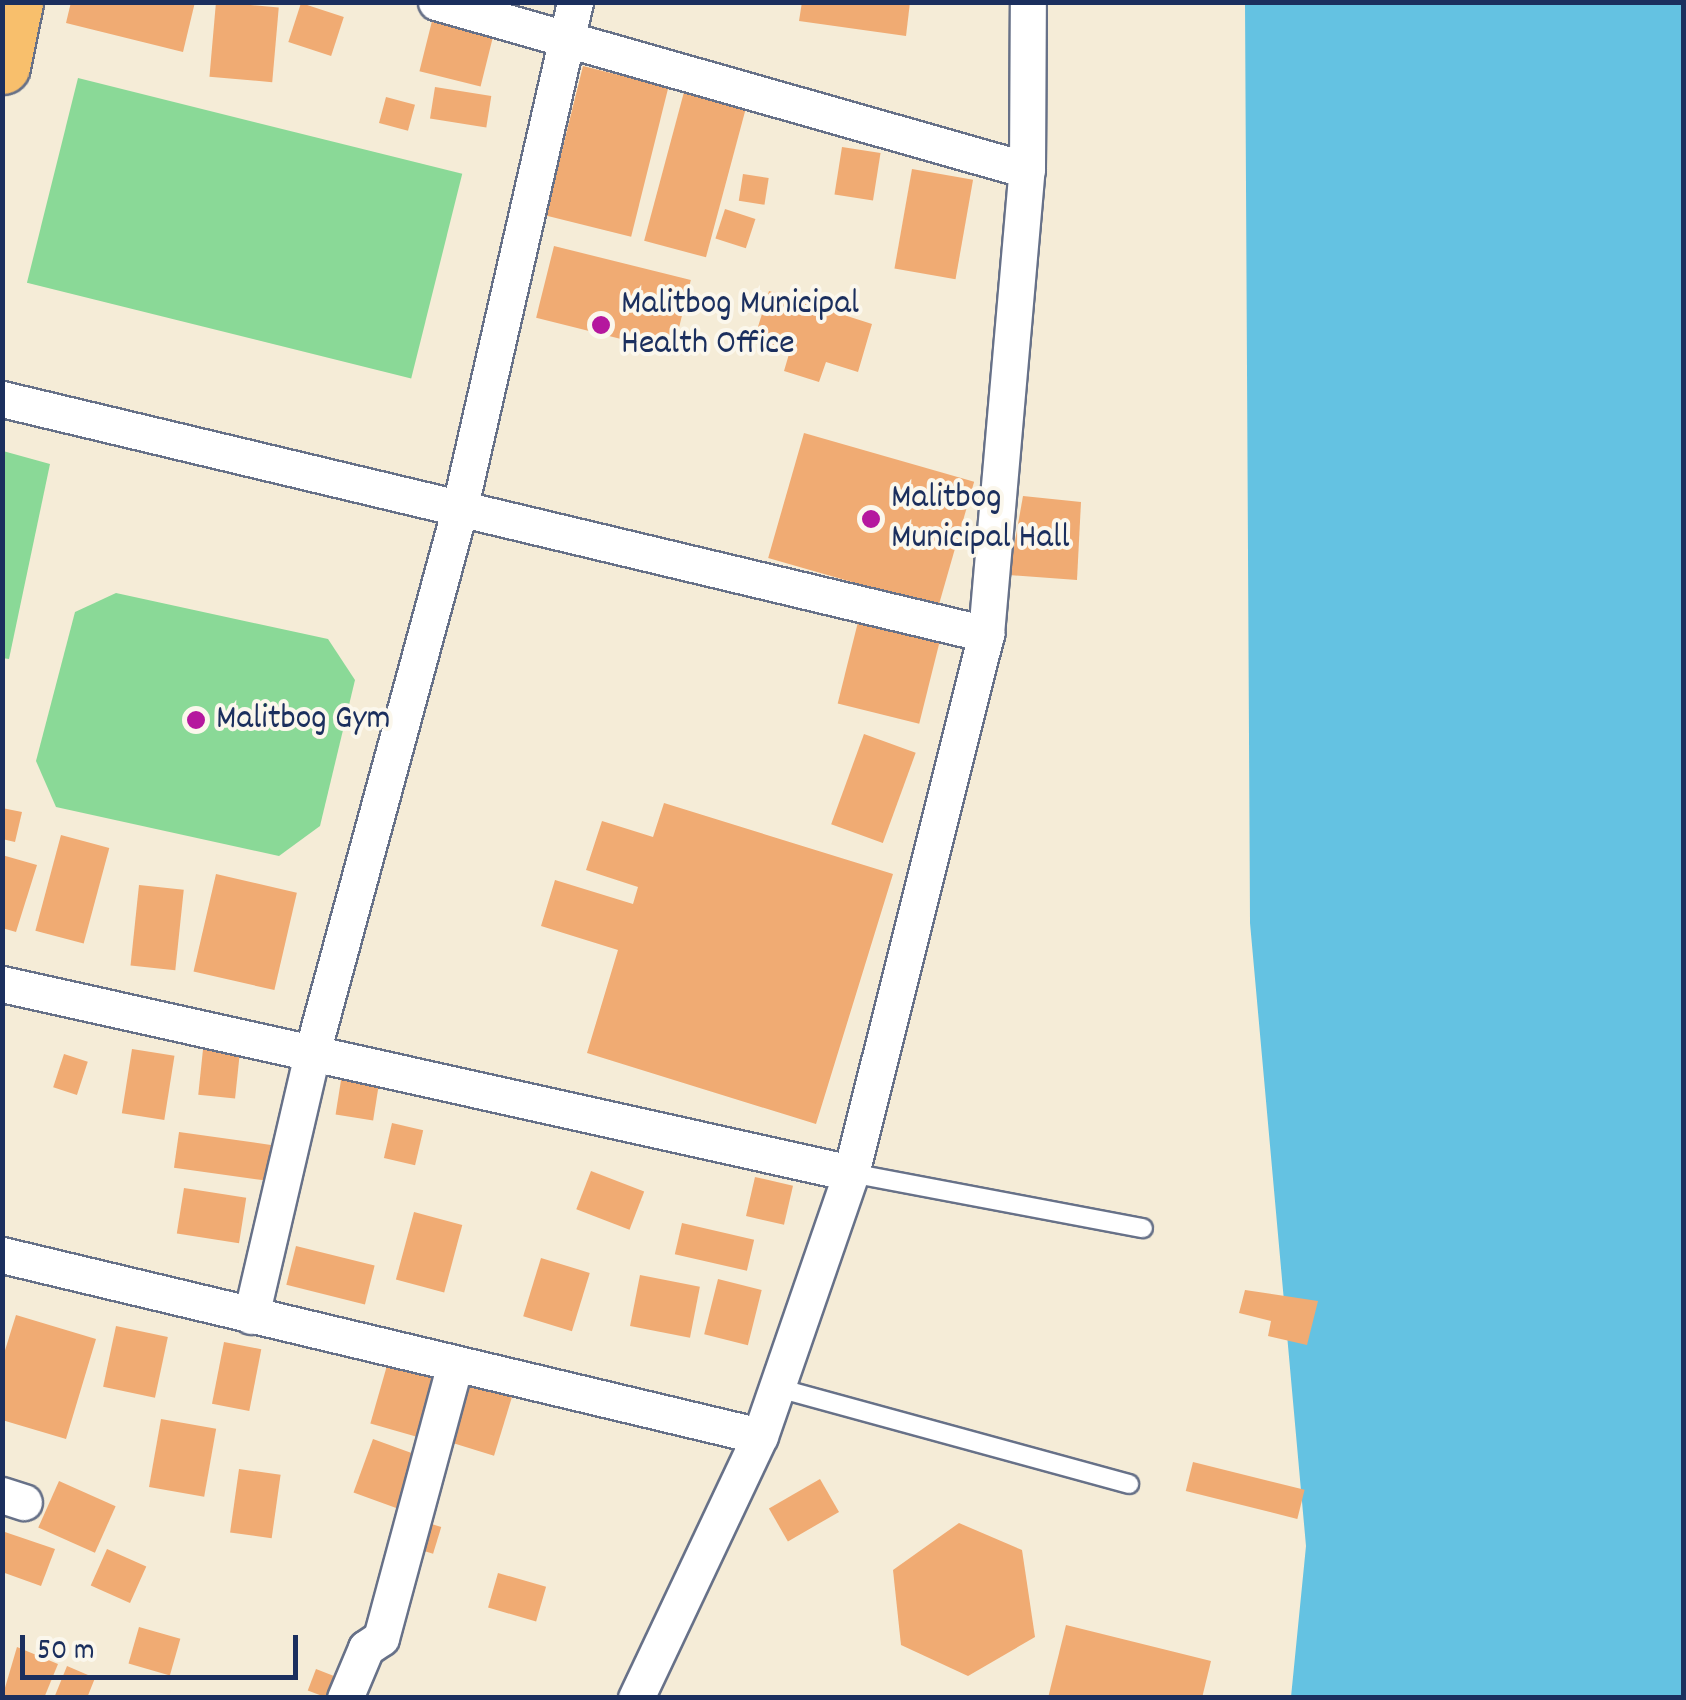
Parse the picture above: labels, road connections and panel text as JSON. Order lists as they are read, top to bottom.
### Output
{
  "places": ["Malitbog Municipal Health Office", "Malitbog Municipal Hall", "Malitbog Gym"],
  "scale_bar": "50 m"
}
